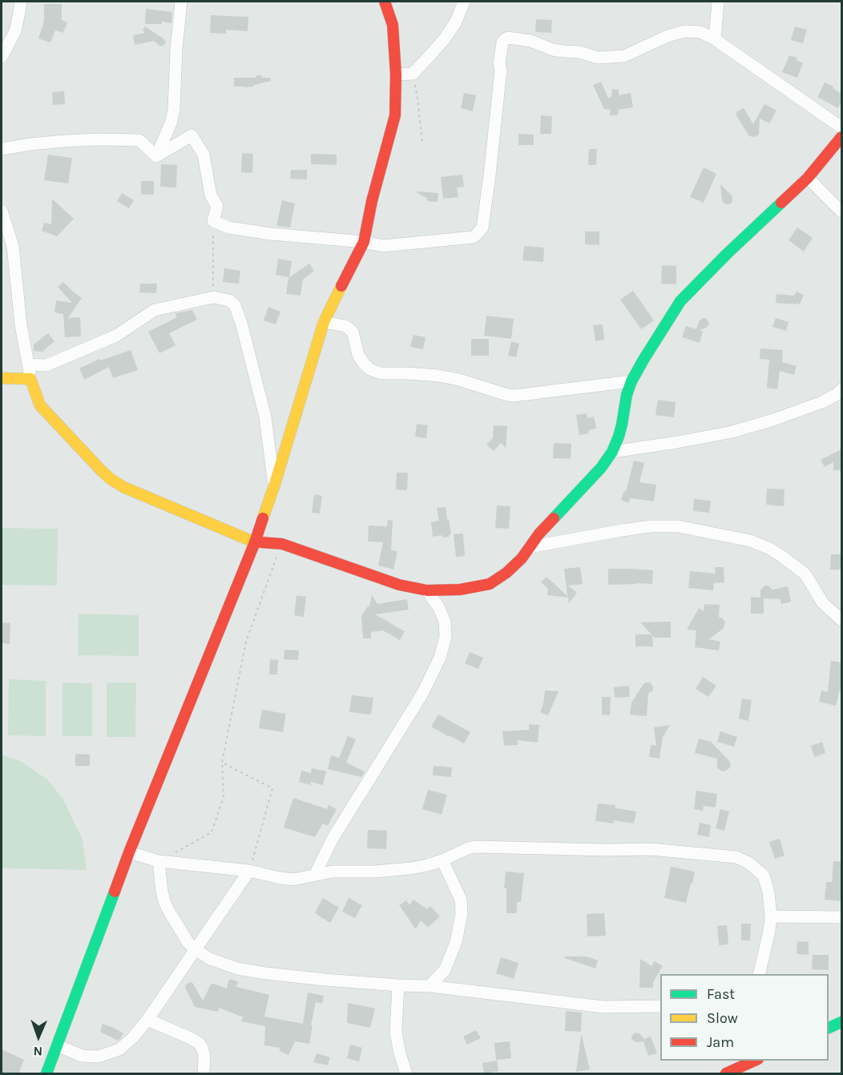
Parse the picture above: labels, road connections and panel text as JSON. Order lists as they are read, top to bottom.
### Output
{
  "legend": ["Fast", "Slow", "Jam"],
  "north": "bottom"
}
